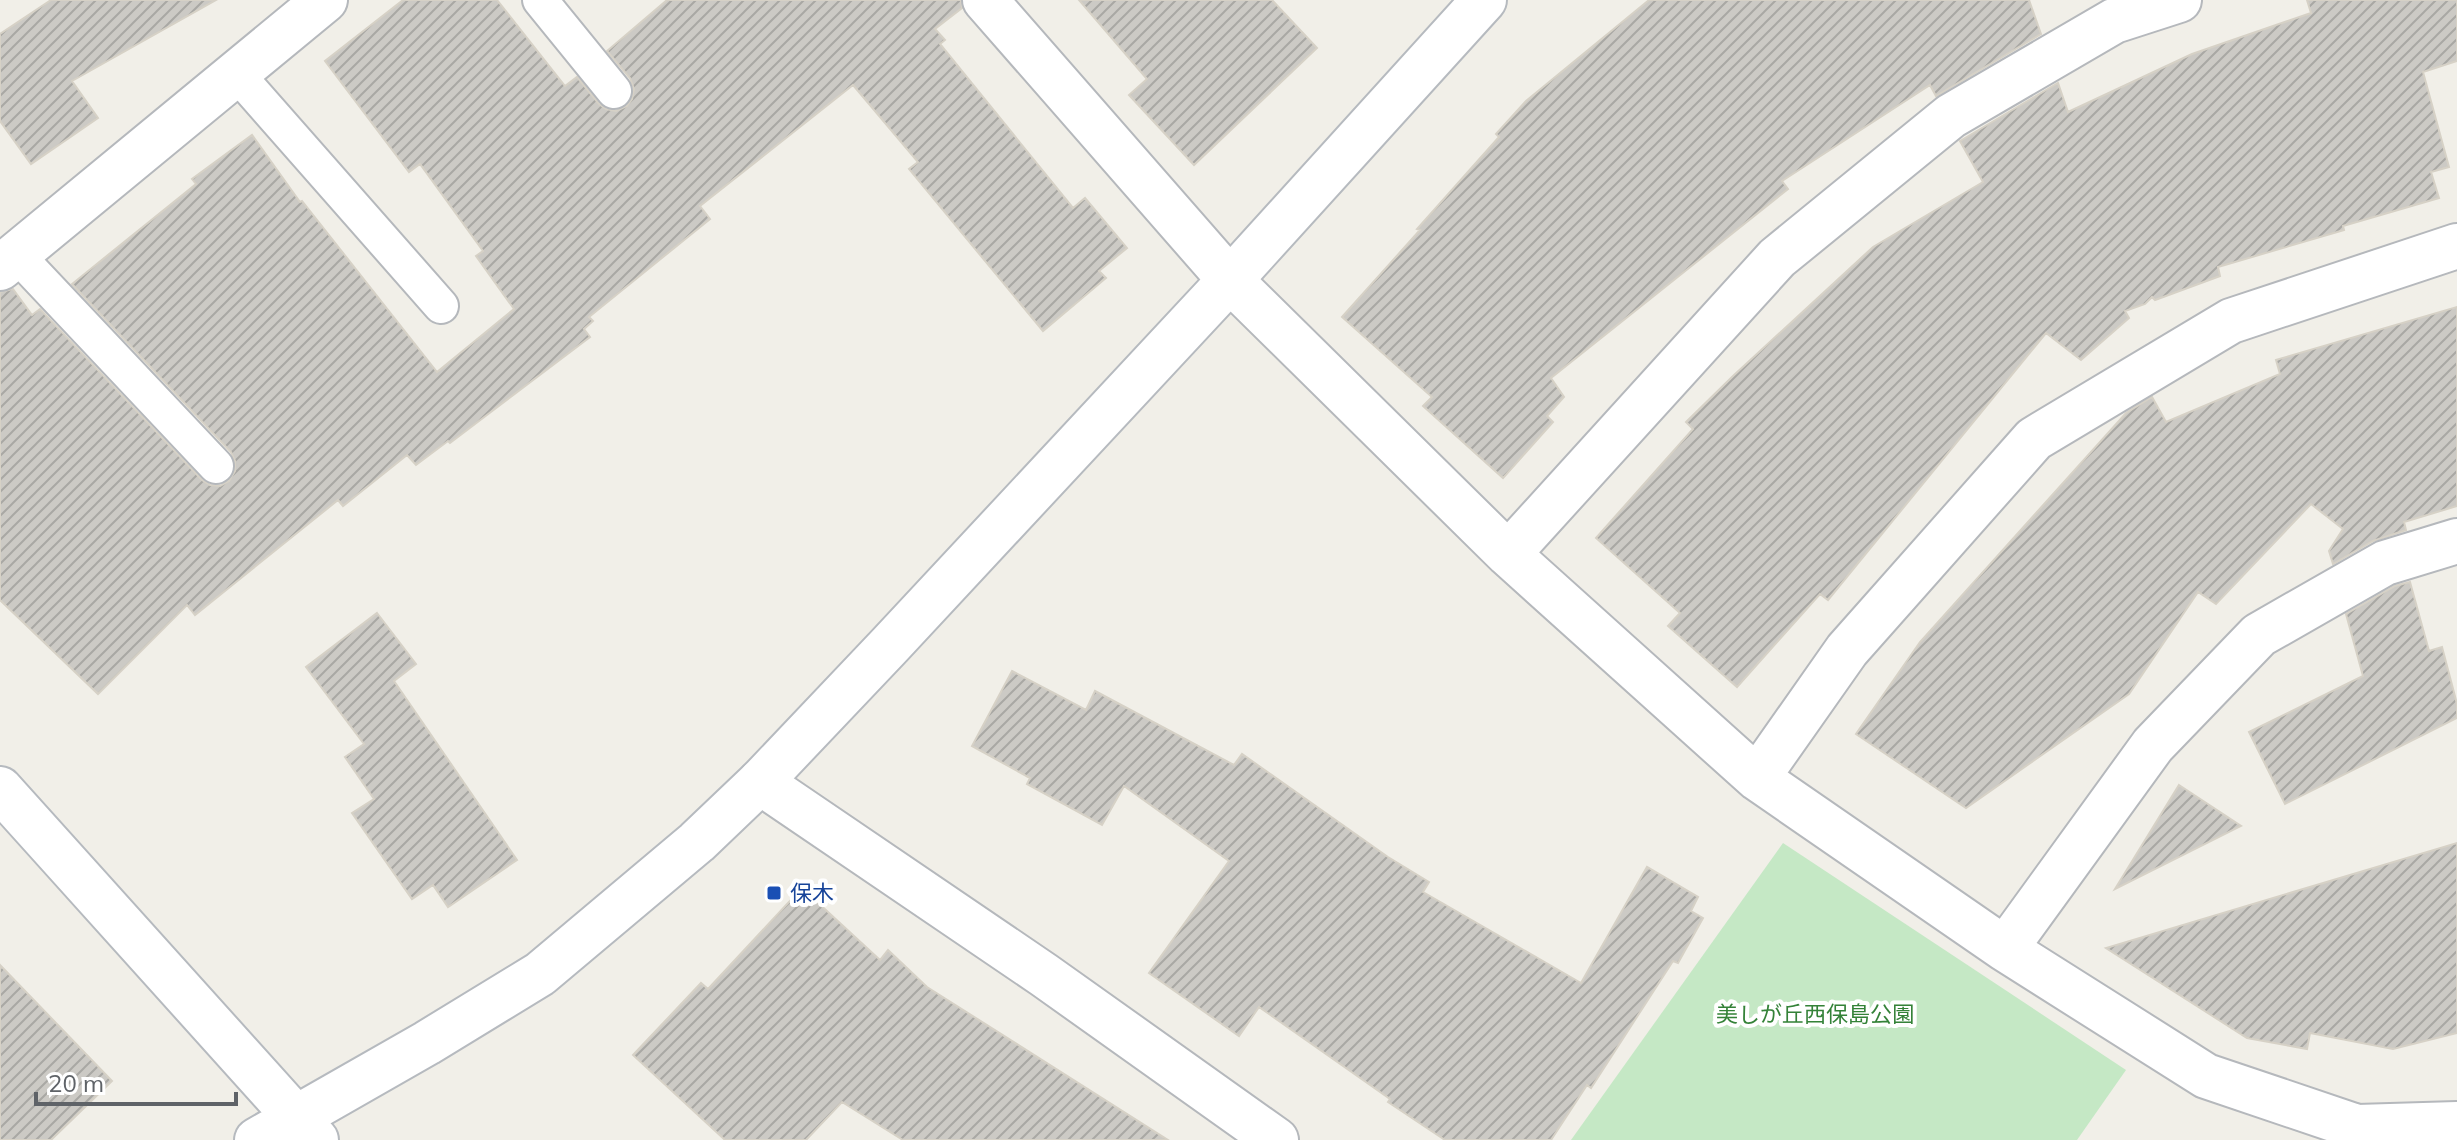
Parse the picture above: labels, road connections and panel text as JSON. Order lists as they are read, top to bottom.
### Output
{
  "parks": ["美しが丘西保島公園"],
  "places": {
    "transit": ["保木"]
  },
  "scale_bar": "20 m"
}
